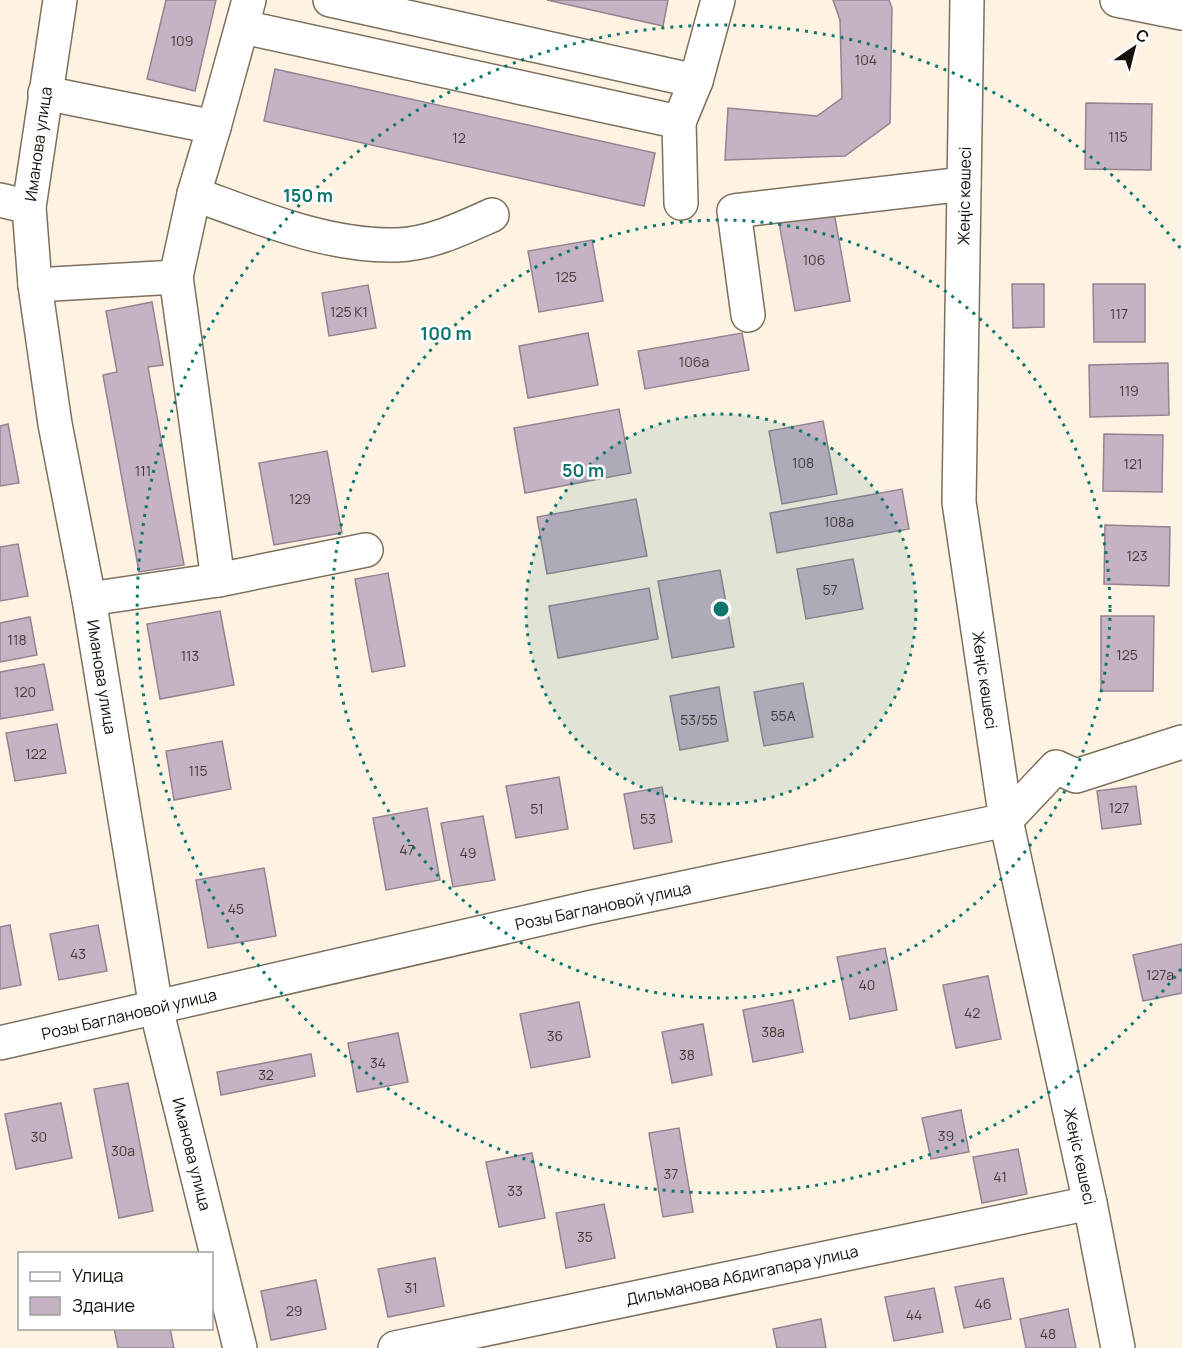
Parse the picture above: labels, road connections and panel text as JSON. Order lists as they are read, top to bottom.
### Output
{
  "streets": {
    "street": [
      "Иманова улица",
      "Жеңіс көшесі",
      "Розы Баглановой улица",
      "Дильманова Абдигапара улица"
    ]
  },
  "crossings": [
    ["Иманова улица", "Розы Баглановой улица"],
    ["Жеңіс көшесі", "Розы Баглановой улица"],
    ["Жеңіс көшесі", "Дильманова Абдигапара улица"]
  ],
  "house_numbers": [
    "109",
    "104",
    "115",
    "12",
    "106",
    "125",
    "125 К1",
    "117",
    "106а",
    "119",
    "108",
    "121",
    "111",
    "129",
    "108а",
    "123",
    "57",
    "118",
    "125",
    "113",
    "120",
    "55А",
    "53/55",
    "122",
    "115",
    "127",
    "51",
    "53",
    "47",
    "49",
    "45",
    "43",
    "127а",
    "40",
    "42",
    "38а",
    "36",
    "38",
    "34",
    "32",
    "39",
    "30",
    "30а",
    "37",
    "41",
    "33",
    "35",
    "31",
    "46",
    "29",
    "44",
    "48"
  ],
  "legend": ["Улица", "Здание"],
  "north": "top right",
  "rings": ["150 m", "100 m", "50 m"]
}
